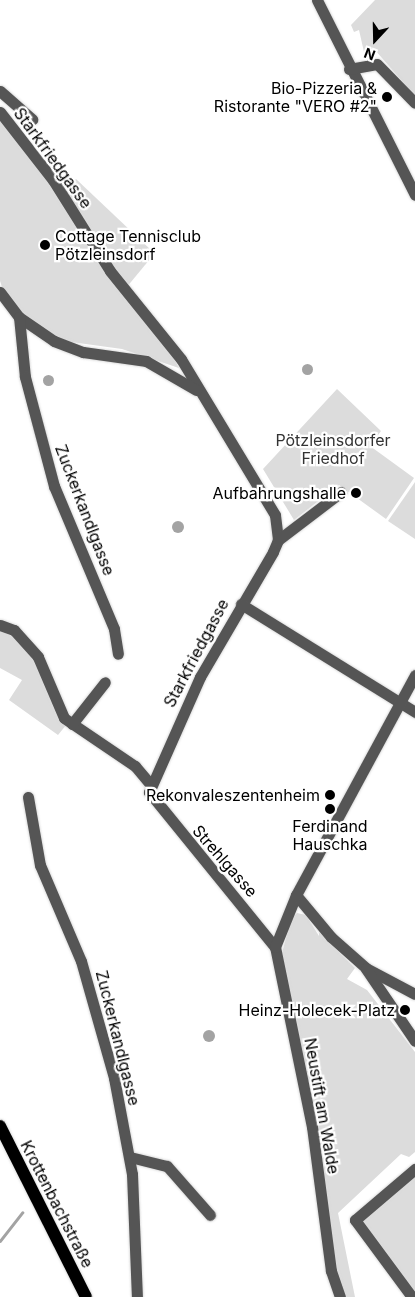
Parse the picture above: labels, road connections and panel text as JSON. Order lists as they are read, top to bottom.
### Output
{
  "streets": {
    "main road": ["Krottenbachstraße"],
    "street": [
      "Starkfriedgasse",
      "Zuckerkandlgasse",
      "Strehlgasse",
      "Neustift am Walde"
    ]
  },
  "crossings": [
    ["Starkfriedgasse", "Zuckerkandlgasse"],
    ["Starkfriedgasse", "Strehlgasse"],
    ["Strehlgasse", "Neustift am Walde"]
  ],
  "parks": ["Pötzleinsdorfer Friedhof"],
  "places": [
    "Bio-Pizzeria & Ristorante \"VERO #2\"",
    "Cottage Tennisclub Pötzleinsdorf",
    "Aufbahrungshalle",
    "Rekonvaleszentenheim",
    "Ferdinand Hauschka",
    "Heinz-Holecek-Platz"
  ],
  "north": "bottom"
}
